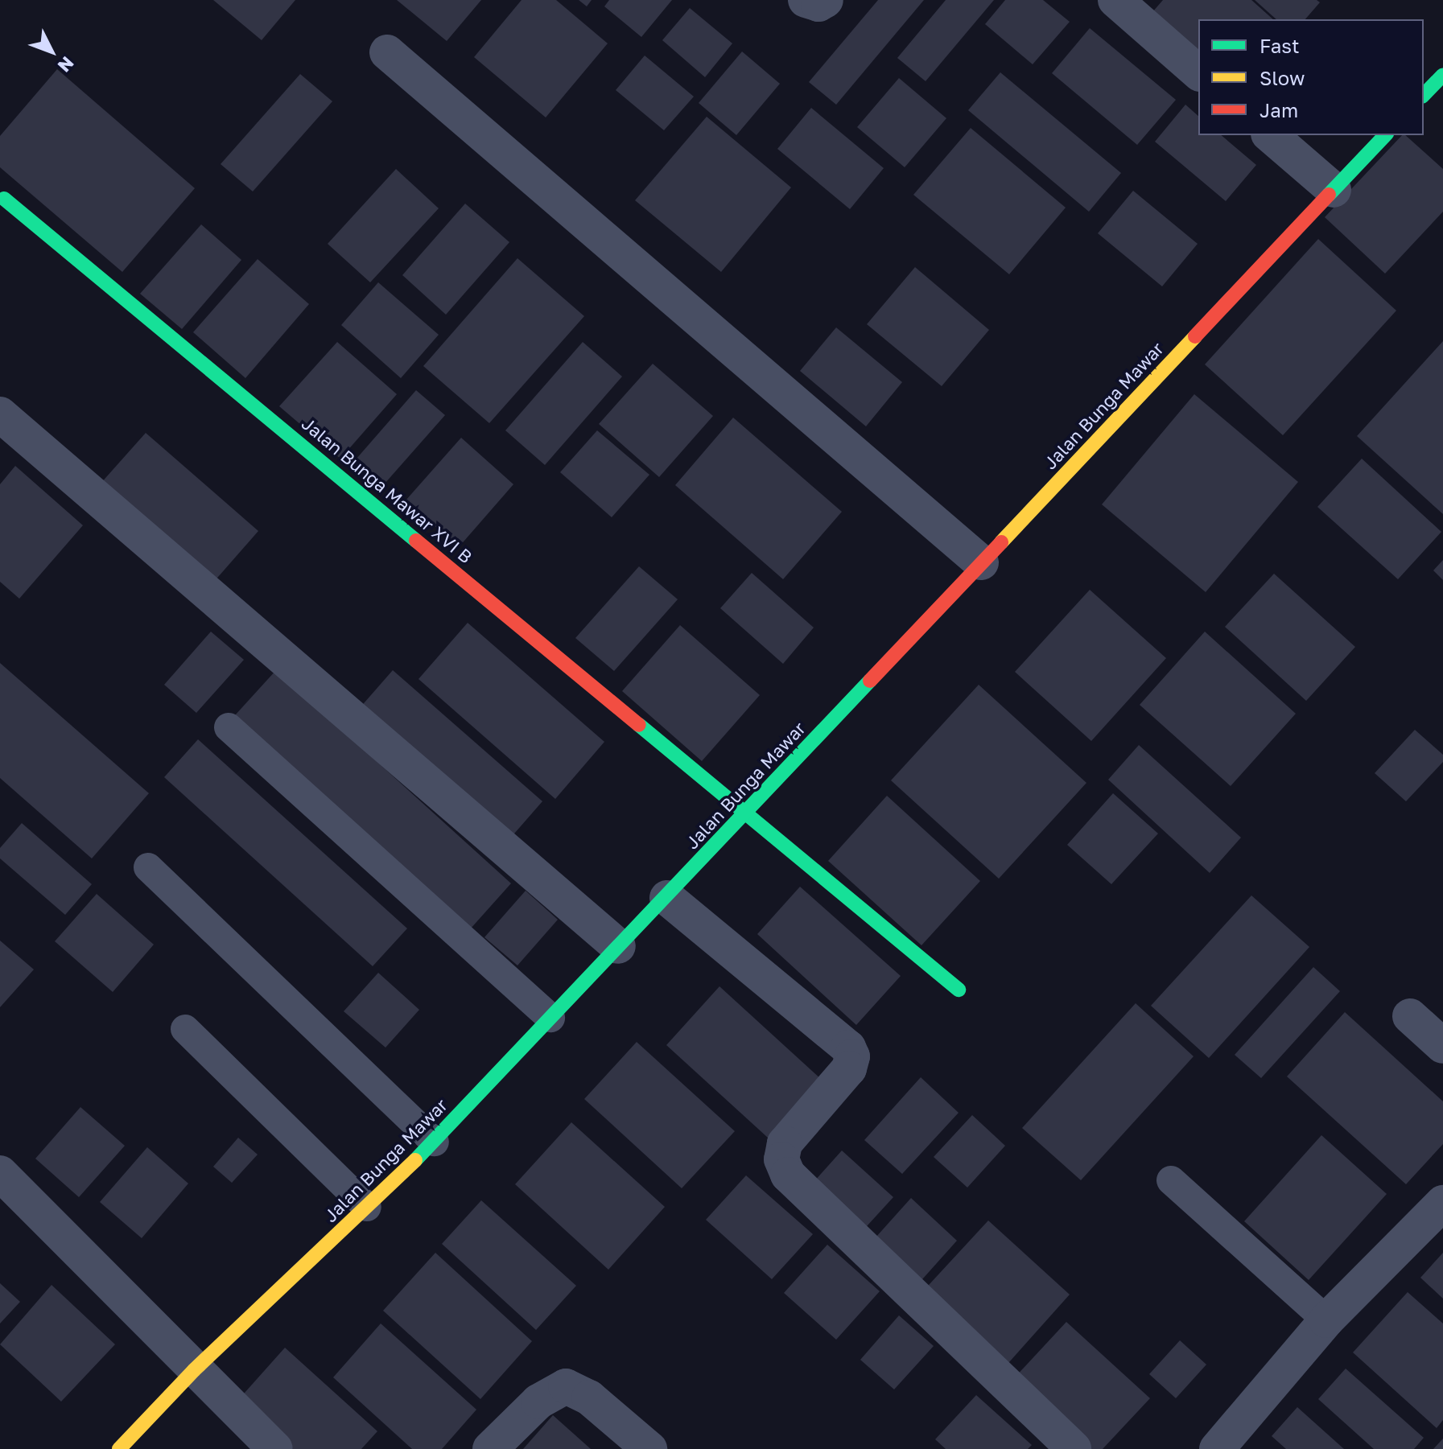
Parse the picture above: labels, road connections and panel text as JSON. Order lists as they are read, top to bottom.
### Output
{
  "streets": {
    "street": ["Jalan Bunga Mawar", "Jalan Bunga Mawar XVI B"]
  },
  "crossings": [
    ["Jalan Bunga Mawar", "Jalan Bunga Mawar XVI B"]
  ],
  "legend": ["Fast", "Slow", "Jam"],
  "north": "bottom right"
}
